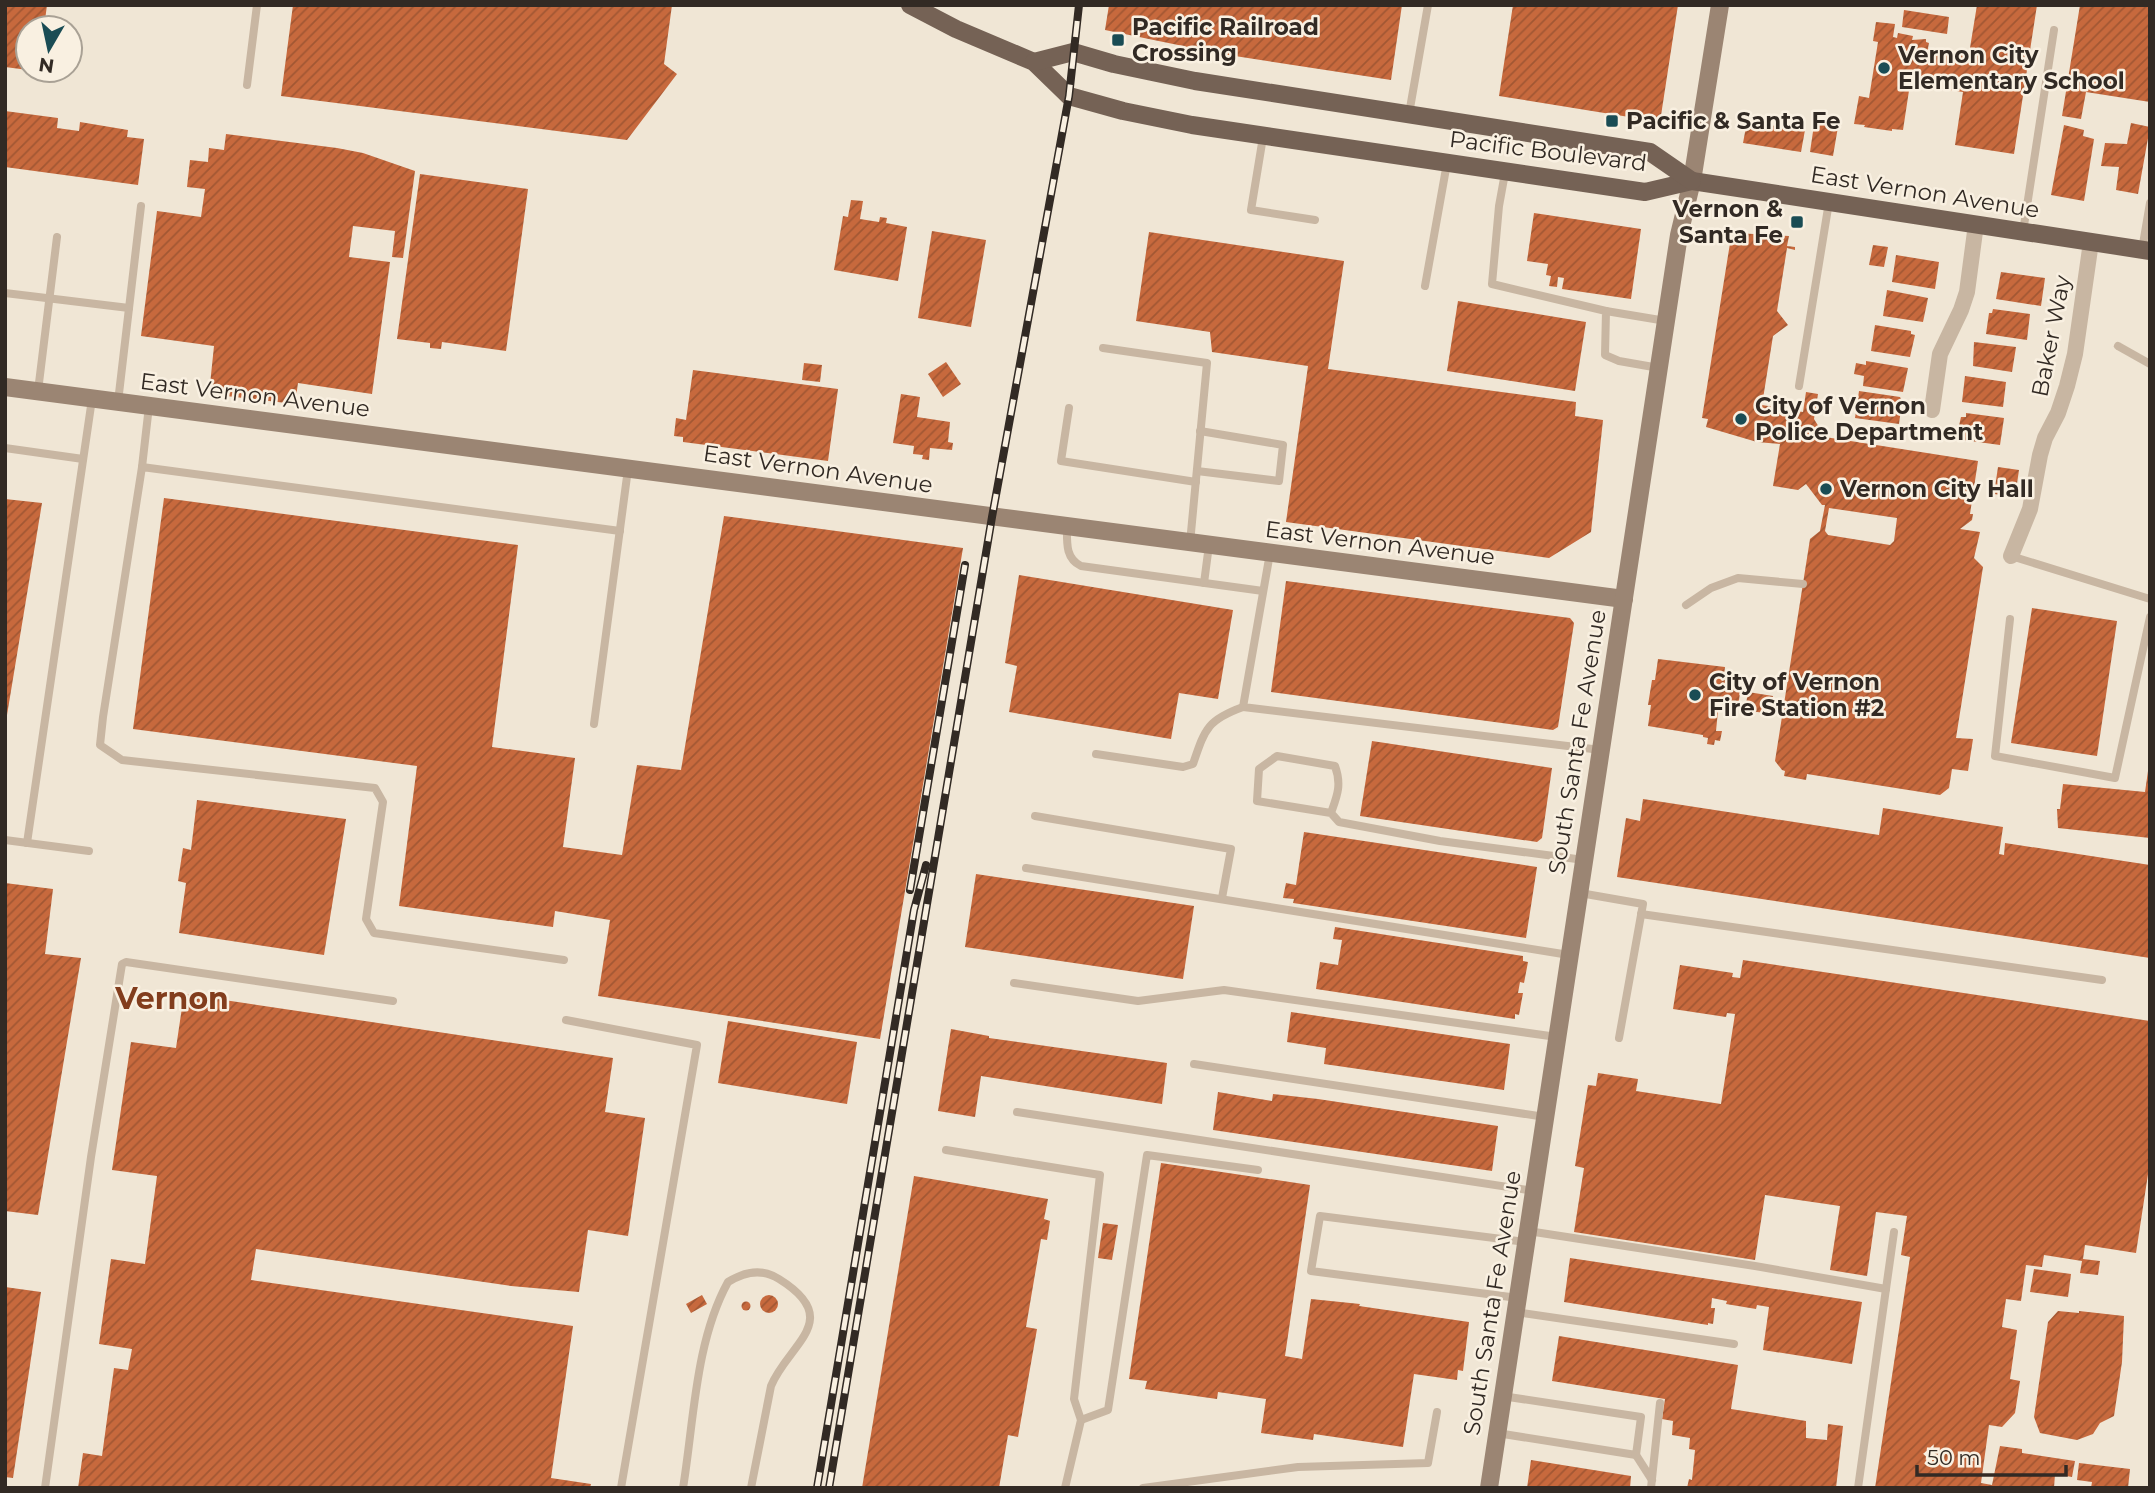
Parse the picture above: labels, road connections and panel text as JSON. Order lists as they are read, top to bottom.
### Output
{
  "streets": {
    "main road": ["Pacific Boulevard", "East Vernon Avenue"],
    "street": ["Baker Way", "South Santa Fe Avenue"]
  },
  "crossings": [
    ["Pacific Boulevard", "East Vernon Avenue"],
    ["Pacific Boulevard", "South Santa Fe Avenue"],
    ["East Vernon Avenue", "Baker Way"],
    ["East Vernon Avenue", "South Santa Fe Avenue"]
  ],
  "districts": ["Vernon"],
  "places": {
    "transit": ["Pacific Railroad Crossing", "Pacific & Santa Fe", "Vernon & Santa Fe"],
    "other": [
      "Vernon City Elementary School",
      "City of Vernon Police Department",
      "Vernon City Hall",
      "City of Vernon Fire Station #2"
    ]
  },
  "scale_bar": "50 m",
  "north": "bottom"
}
